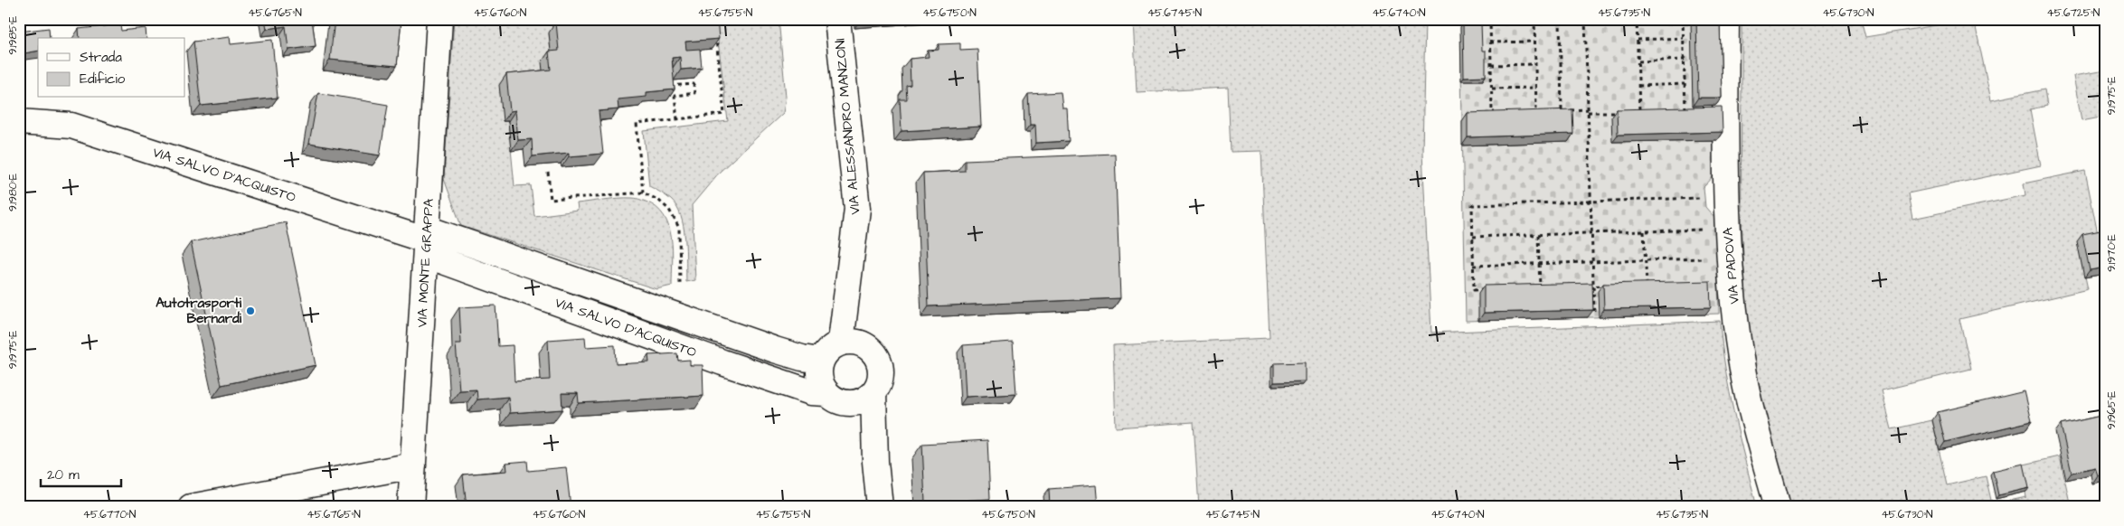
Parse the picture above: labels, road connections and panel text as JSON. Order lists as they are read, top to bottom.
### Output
{
  "streets": {
    "street": [
      "VIA ALESSANDRO MANZONI",
      "VIA SALVO D'ACQUISTO",
      "VIA MONTE GRAPPA",
      "VIA PADOVA"
    ]
  },
  "crossings": [
    ["VIA ALESSANDRO MANZONI", "VIA SALVO D'ACQUISTO"],
    ["VIA SALVO D'ACQUISTO", "VIA MONTE GRAPPA"]
  ],
  "places": ["Autotrasporti Bernardi"],
  "legend": ["Strada", "Edificio"],
  "scale_bar": "20 m",
  "coordinates": [
    "45.6765°N",
    "45.6760°N",
    "45.6755°N",
    "45.6750°N",
    "45.6745°N",
    "45.6740°N",
    "45.6735°N",
    "45.6730°N",
    "45.6725°N",
    "9.1985°E",
    "9.1975°E",
    "9.1980°E",
    "9.1970°E",
    "9.1965°E",
    "45.6770°N"
  ]
}
